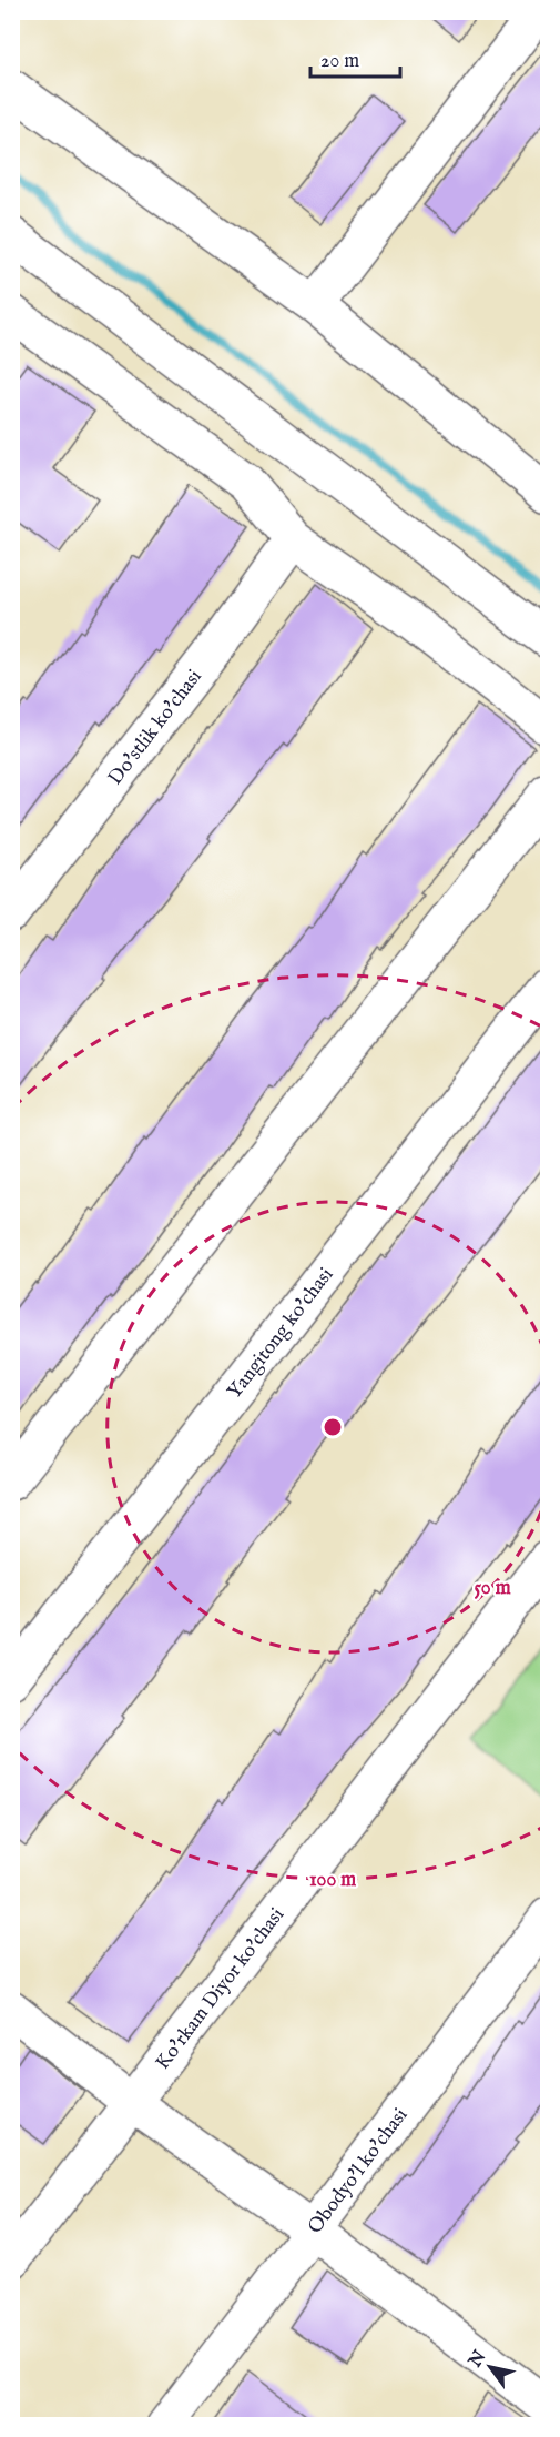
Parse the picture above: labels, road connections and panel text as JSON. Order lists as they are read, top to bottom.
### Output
{
  "streets": {
    "street": [
      "Do'stlik ko'chasi",
      "Yangitong ko'chasi",
      "Ko'rkam Diyor ko'chasi",
      "Obodyo'l ko'chasi"
    ]
  },
  "scale_bar": "20 m",
  "north": "top left",
  "rings": ["50 m", "100 m"]
}
